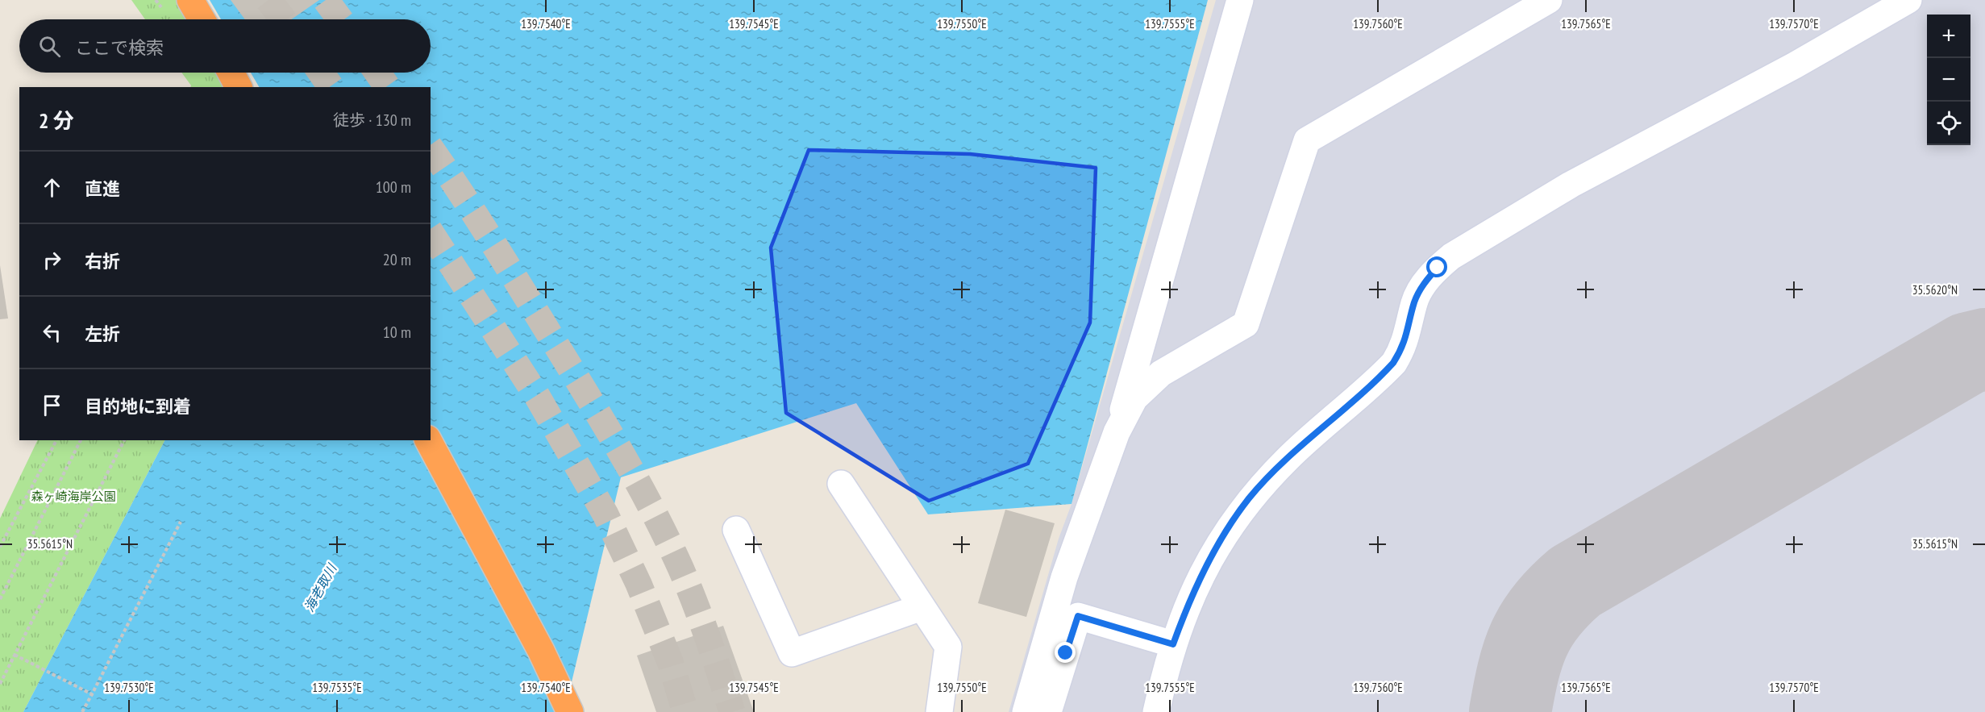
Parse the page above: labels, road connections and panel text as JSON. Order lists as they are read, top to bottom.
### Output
{
  "water": ["海老取川"],
  "parks": ["森ヶ崎海岸公園"],
  "page": {
    "map_buttons": ["+", "−"],
    "search": "ここで検索",
    "heading": ["2 分", "徒歩 · 130 m"],
    "list": [
      ["直進", "100 m"],
      ["右折", "20 m"],
      ["左折", "10 m"],
      "目的地に到着"
    ]
  },
  "coordinates": [
    "139.7540°E",
    "139.7545°E",
    "139.7550°E",
    "139.7555°E",
    "139.7560°E",
    "139.7565°E",
    "139.7570°E",
    "35.5620°N",
    "35.5615°N",
    "139.7530°E",
    "139.7535°E"
  ]
}
